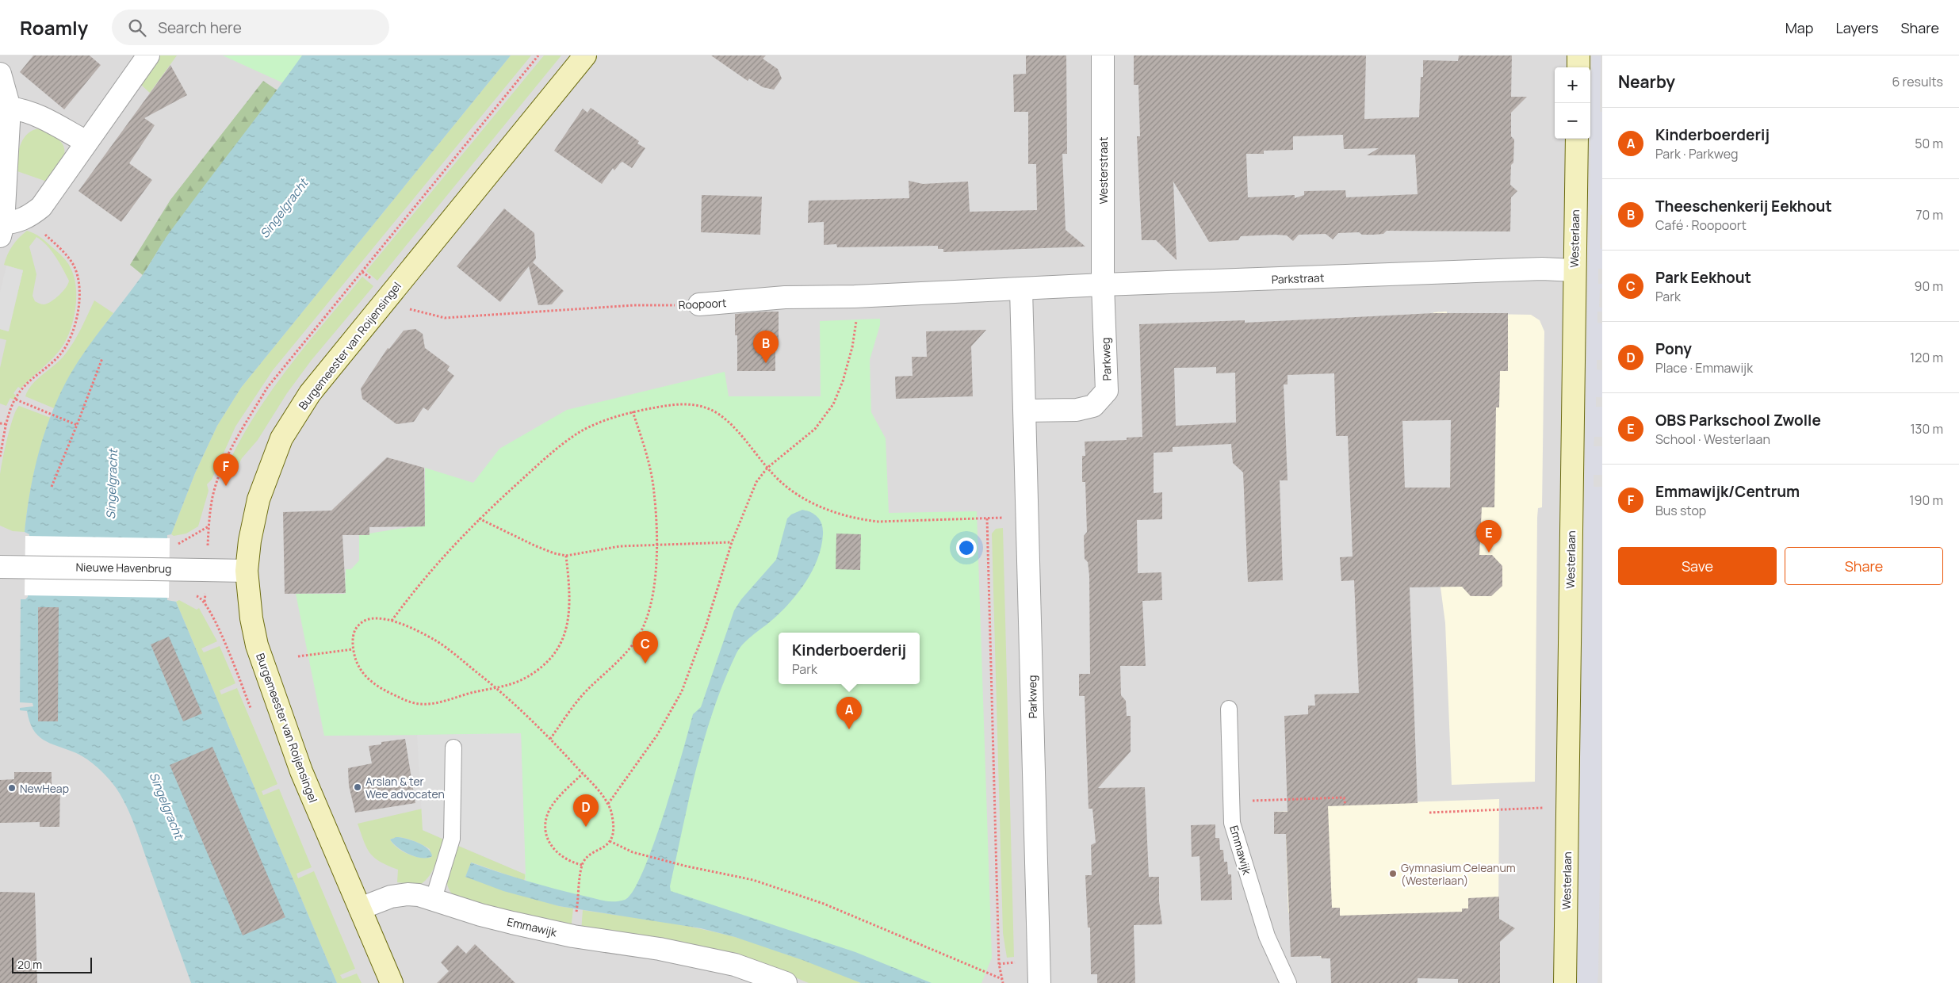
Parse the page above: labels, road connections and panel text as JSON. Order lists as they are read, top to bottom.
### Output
{
  "streets": {
    "main road": ["Westerlaan", "Burgemeester van Roijensingel"],
    "street": [
      "Westerstraat",
      "Parkstraat",
      "Roopoort",
      "Parkweg",
      "Nieuwe Havenbrug",
      "Emmawijk"
    ]
  },
  "crossings": [
    ["Westerstraat", "Parkstraat"],
    ["Westerstraat", "Parkweg"],
    ["Westerlaan", "Parkstraat"],
    ["Parkstraat", "Roopoort"],
    ["Parkstraat", "Parkweg"],
    ["Roopoort", "Burgemeester van Roijensingel"],
    ["Roopoort", "Parkweg"],
    ["Burgemeester van Roijensingel", "Nieuwe Havenbrug"],
    ["Burgemeester van Roijensingel", "Emmawijk"]
  ],
  "water": ["Singelgracht"],
  "places": ["Arslan & ter Wee advocaten", "NewHeap", "Gymnasium Celeanum (Westerlaan)"],
  "scale_bar": "20 m",
  "page": {
    "header": "Roamly",
    "search": "Search here",
    "nav": ["Map", "Layers", "Share"],
    "heading": ["Nearby", "6 results"],
    "map_buttons": ["+", "−"],
    "list": [
      {
        "mark": "A",
        "name": "Kinderboerderij",
        "note": "Park · Parkweg",
        "value": "50 m"
      },
      {
        "mark": "B",
        "name": "Theeschenkerij Eekhout",
        "note": "Café · Roopoort",
        "value": "70 m"
      },
      {
        "mark": "C",
        "name": "Park Eekhout",
        "note": "Park",
        "value": "90 m"
      },
      {
        "mark": "D",
        "name": "Pony",
        "note": "Place · Emmawijk",
        "value": "120 m"
      },
      {
        "mark": "E",
        "name": "OBS Parkschool Zwolle",
        "note": "School · Westerlaan",
        "value": "130 m"
      },
      {
        "mark": "F",
        "name": "Emmawijk/Centrum",
        "note": "Bus stop",
        "value": "190 m"
      }
    ],
    "pins": [
      "B",
      "F",
      "E",
      "C",
      "A",
      "D"
    ],
    "buttons": ["Save", "Share"],
    "popup": ["Kinderboerderij", "Park"],
    "scale": "20 m"
  }
}
